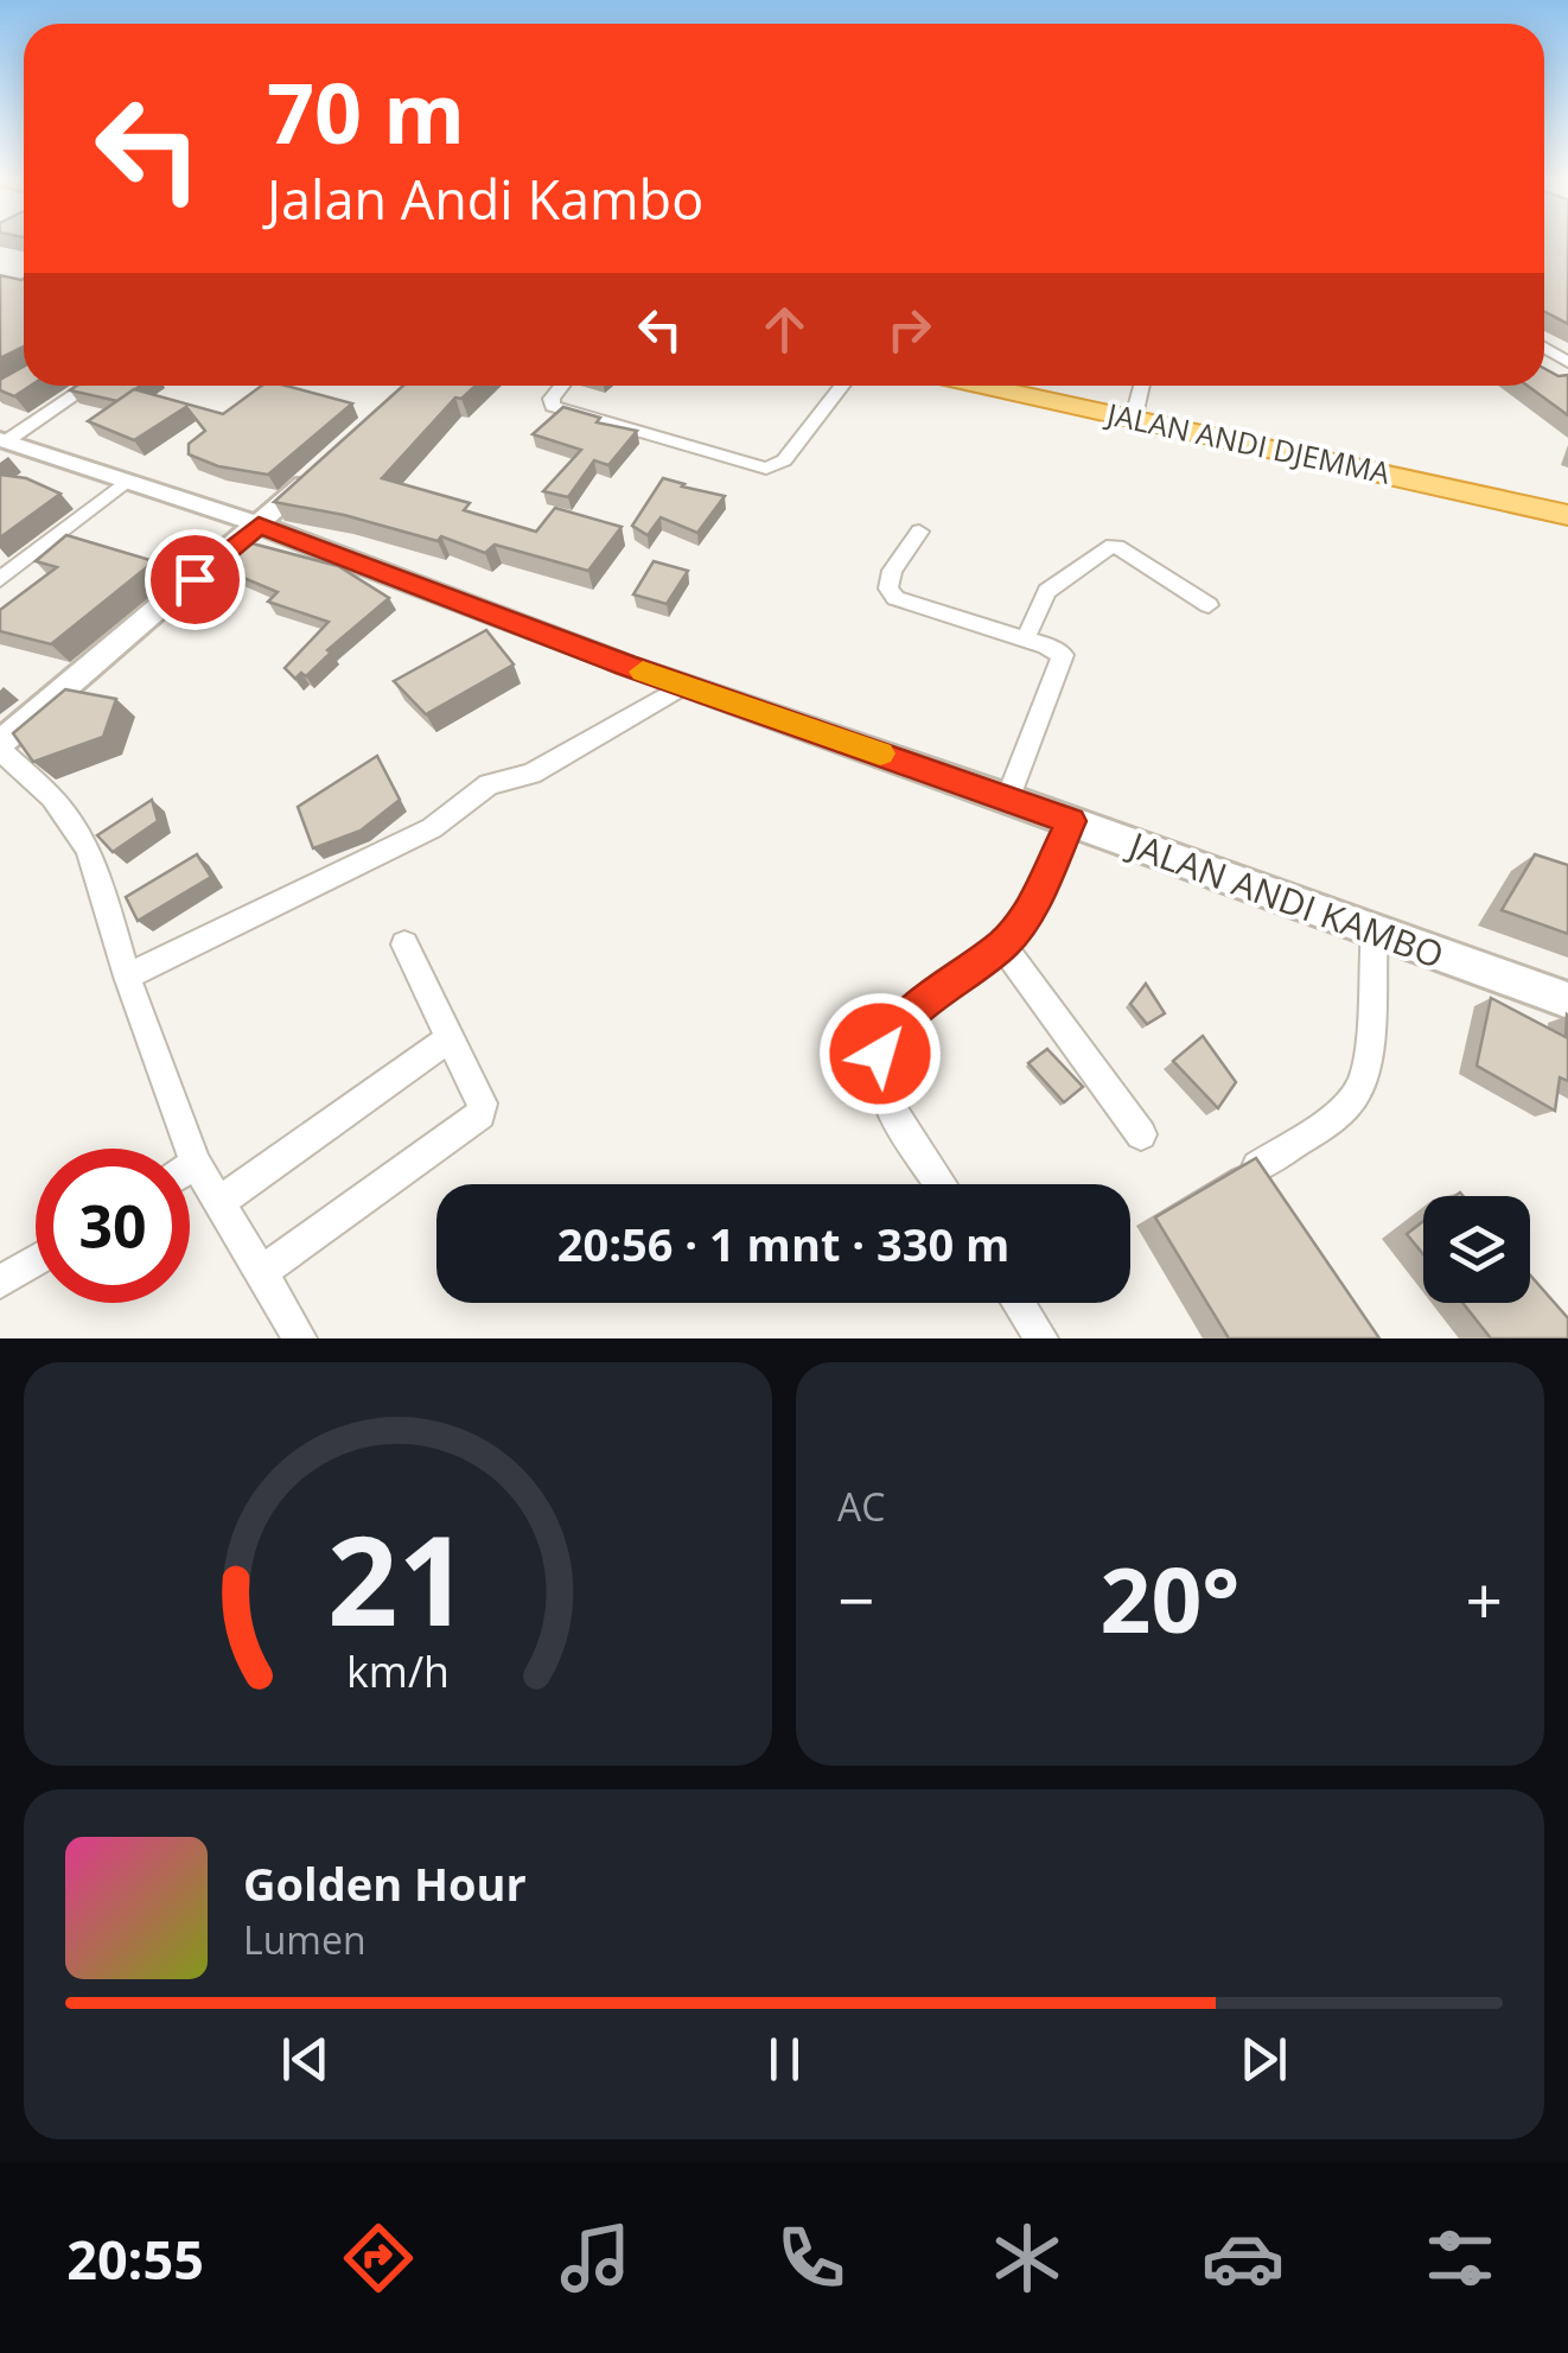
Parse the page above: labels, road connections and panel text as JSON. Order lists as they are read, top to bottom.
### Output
{
  "streets": {
    "highway": ["JALAN ANDI DJEMMA"],
    "street": ["JALAN ANDI KAMBO"]
  },
  "page": {
    "turn": ["70 m", "Jalan Andi Kambo"],
    "limit": "30",
    "trip": "20:56 · 1 mnt · 330 m",
    "tile": "AC",
    "heat": ["−", "20°", "+"],
    "song": ["Golden Hour", "Lumen"],
    "tabs": "20:55",
    "gauge": ["21", "km/h"]
  }
}
